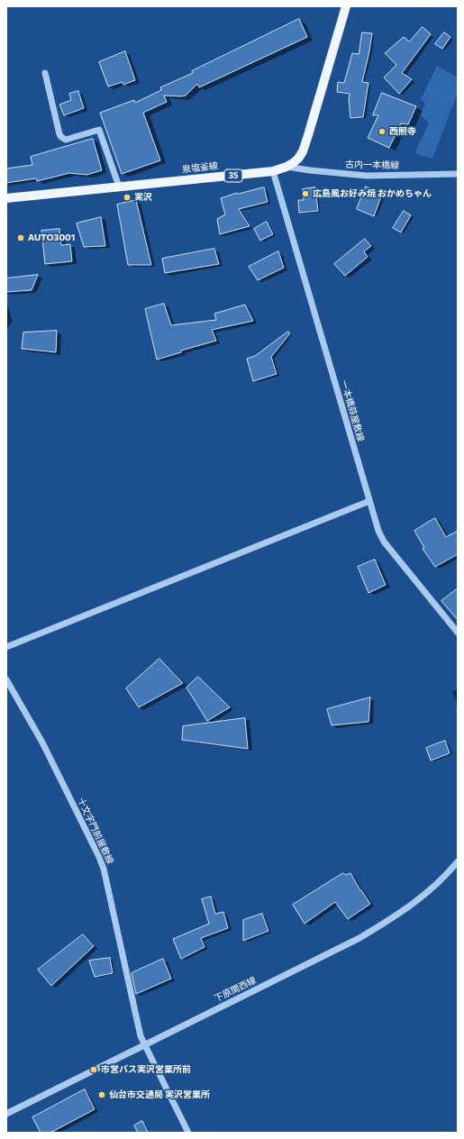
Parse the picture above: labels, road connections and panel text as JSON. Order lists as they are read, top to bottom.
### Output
{
  "streets": {
    "main road": ["泉塩釜線", "35"],
    "street": [
      "古内一本橋線",
      "一本橋蒜屋敷線",
      "十文字門前屋敷線",
      "下原関西線"
    ]
  },
  "crossings": [
    ["古内一本橋線", "泉塩釜線"],
    ["泉塩釜線", "一本橋蒜屋敷線"],
    ["十文字門前屋敷線", "下原関西線"]
  ],
  "places": [
    "西照寺",
    "広島風お好み焼 おかめちゃん",
    "実沢",
    "AUTO3001",
    "市営バス実沢営業所前",
    "仙台市交通局 実沢営業所"
  ]
}
